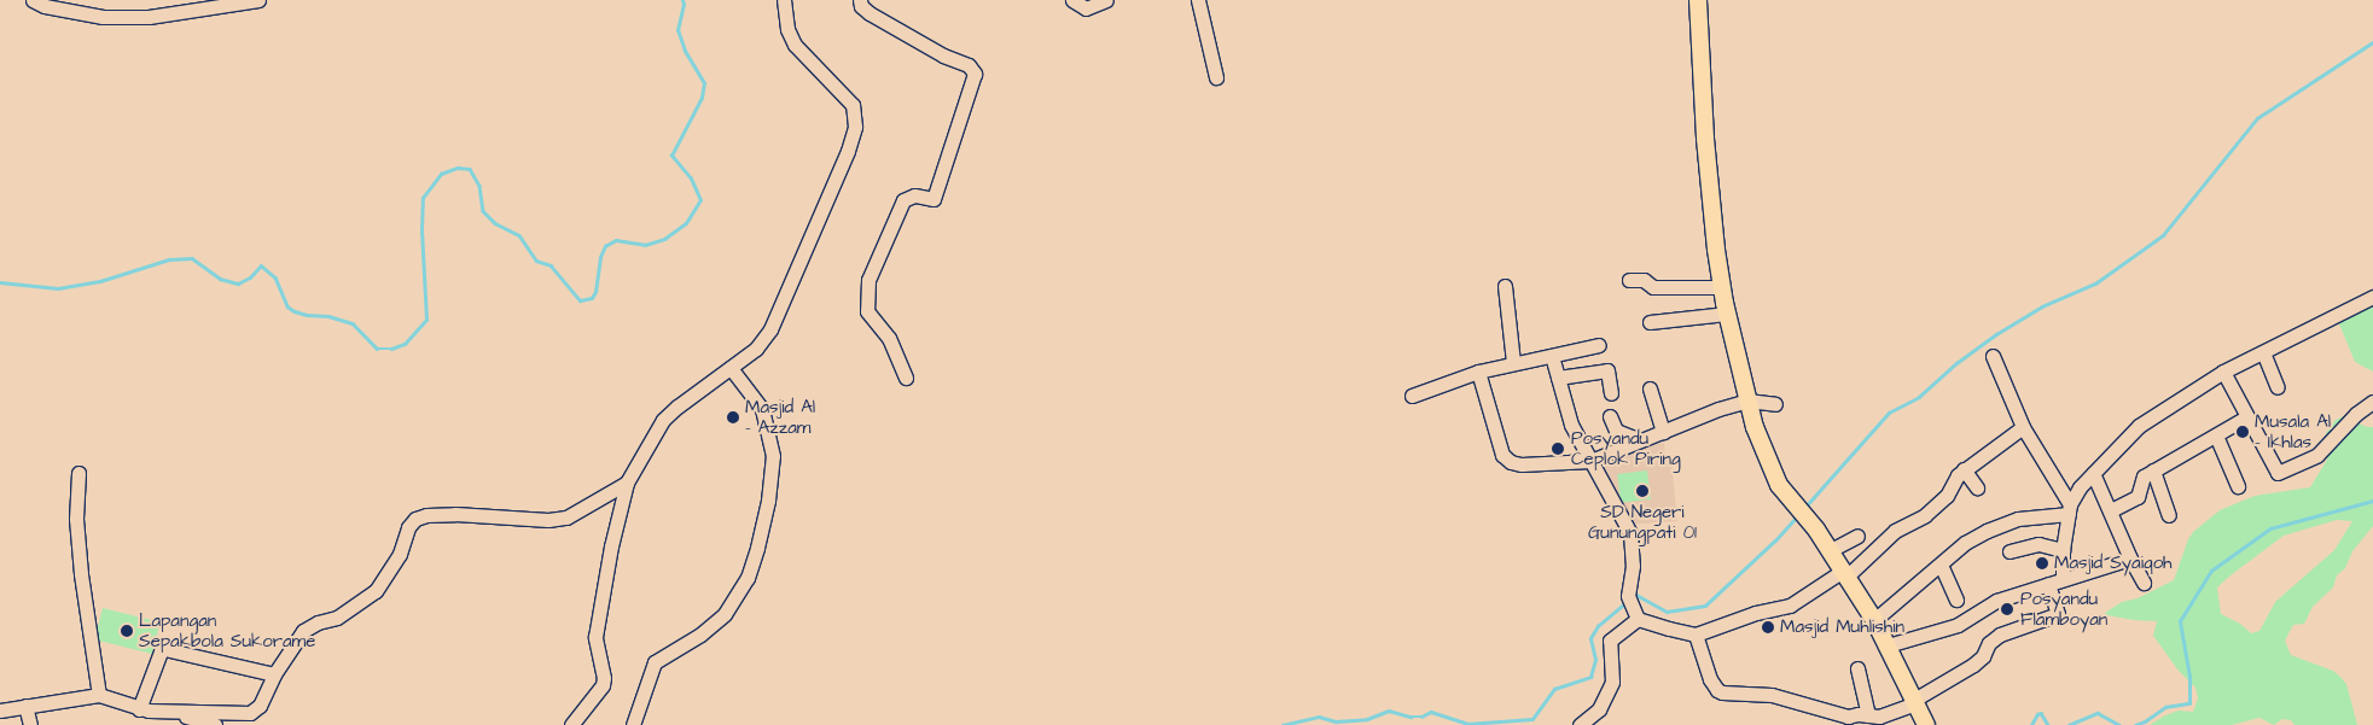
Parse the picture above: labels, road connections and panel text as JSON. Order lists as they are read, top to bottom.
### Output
{
  "places": [
    "Masjid Al - Azzam",
    "Musala Al - Ikhlas",
    "Posyandu Ceplok Piring",
    "SD Negeri Gunungpati 01",
    "Masjid Syaiqoh",
    "Posyandu Flamboyan",
    "Masjid Muhlishin",
    "Lapangan Sepakbola Sukorame"
  ]
}
